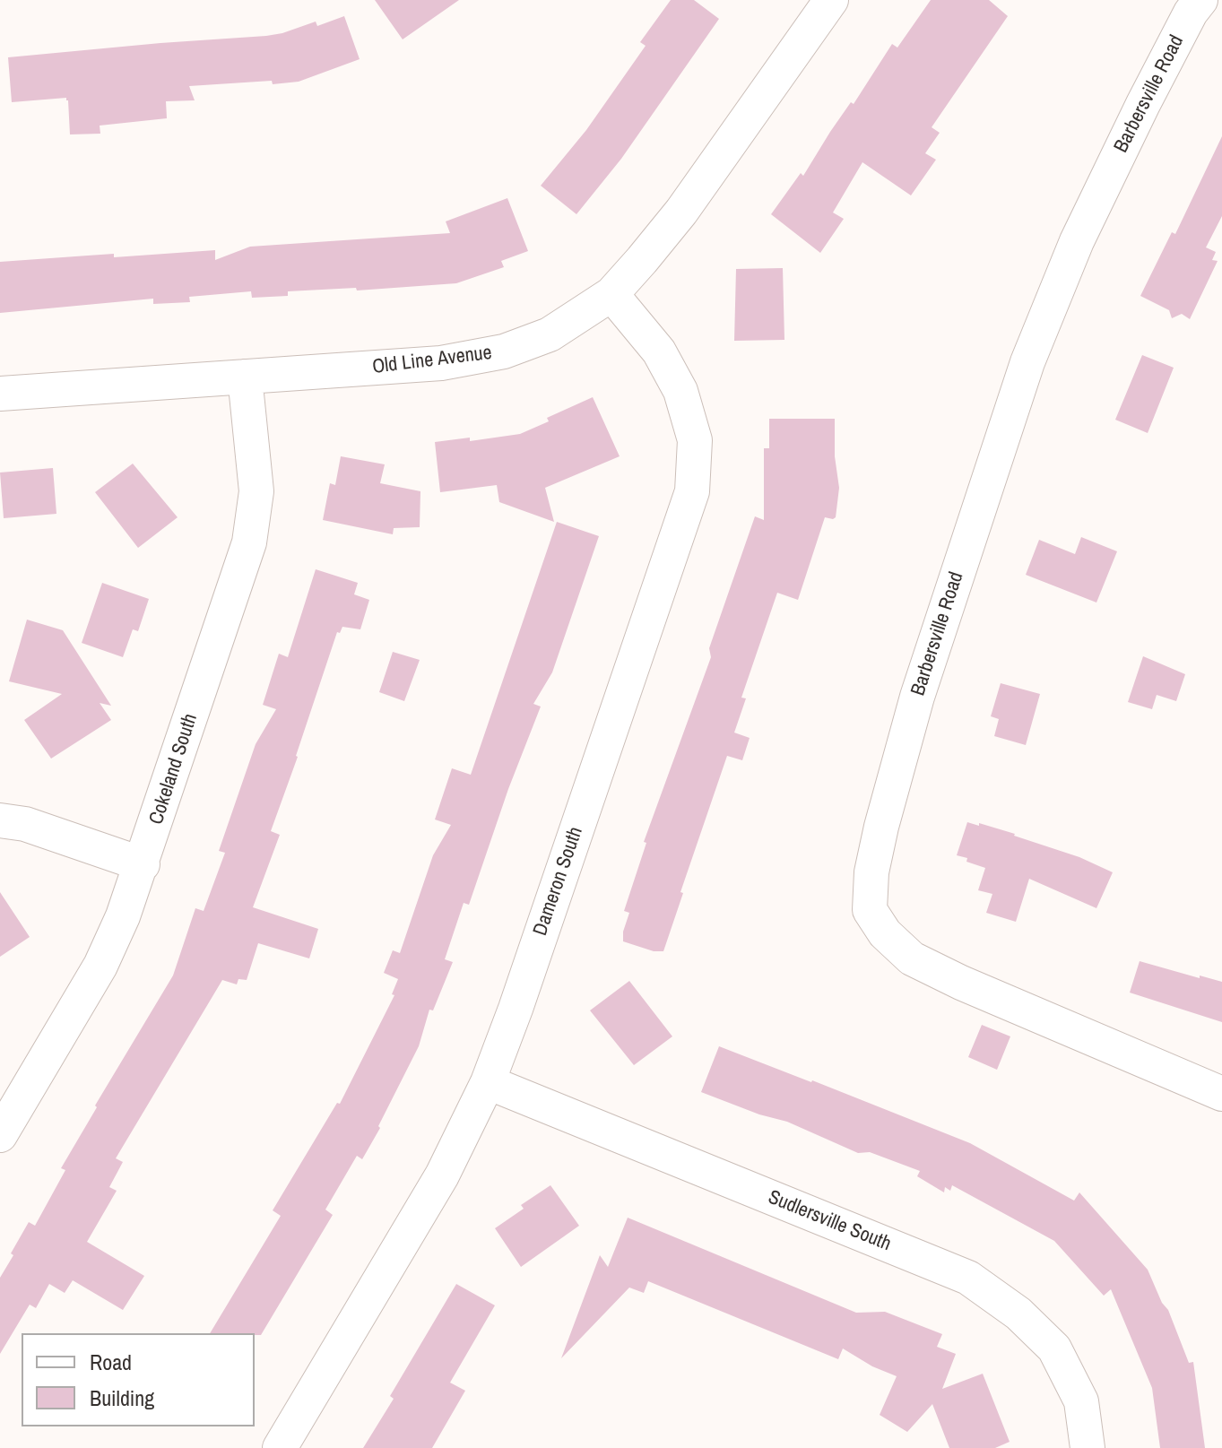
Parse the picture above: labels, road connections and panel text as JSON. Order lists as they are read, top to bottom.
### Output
{
  "streets": {
    "street": [
      "Barbersville Road",
      "Old Line Avenue",
      "Cokeland South",
      "Dameron South",
      "Sudlersville South"
    ]
  },
  "crossings": [
    ["Old Line Avenue", "Cokeland South"],
    ["Old Line Avenue", "Dameron South"],
    ["Dameron South", "Sudlersville South"]
  ],
  "legend": ["Road", "Building"]
}
